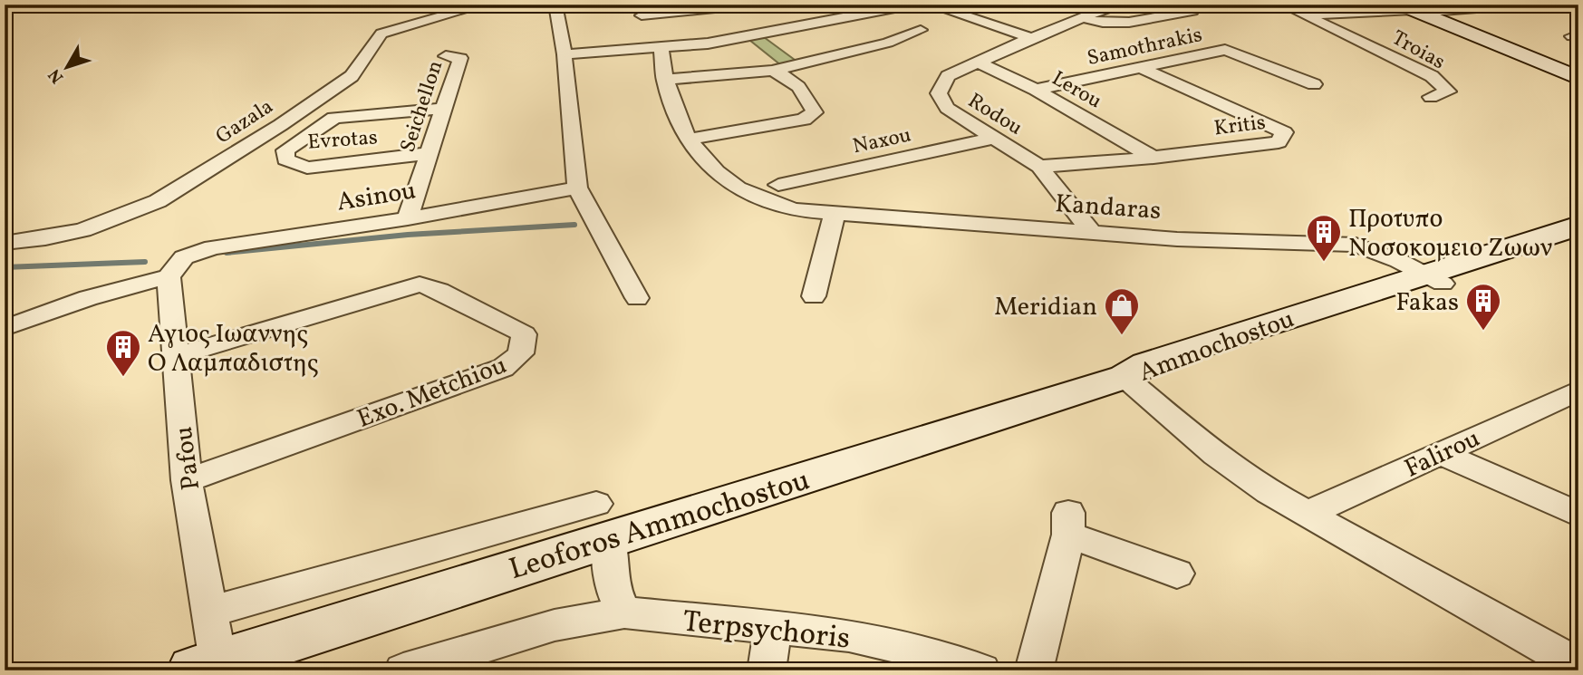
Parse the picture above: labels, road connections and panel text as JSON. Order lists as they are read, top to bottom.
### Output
{
  "streets": {
    "main road": ["Ammochostou", "Leoforos Ammochostou"],
    "street": [
      "Samothrakis",
      "Troias",
      "Lerou",
      "Seichellon",
      "Rodou",
      "Gazala",
      "Kritis",
      "Evrotas",
      "Naxou",
      "Asinou",
      "Kandaras",
      "Exo. Metchiou",
      "Falirou",
      "Pafou",
      "Terpsychoris"
    ]
  },
  "crossings": [
    ["Samothrakis", "Lerou"],
    ["Samothrakis", "Kritis"],
    ["Lerou", "Rodou"],
    ["Lerou", "Kritis"],
    ["Seichellon", "Evrotas"],
    ["Seichellon", "Asinou"],
    ["Rodou", "Kritis"],
    ["Rodou", "Naxou"],
    ["Rodou", "Kandaras"],
    ["Asinou", "Pafou"],
    ["Kandaras", "Ammochostou"],
    ["Ammochostou", "Leoforos Ammochostou"],
    ["Exo. Metchiou", "Pafou"],
    ["Pafou", "Leoforos Ammochostou"]
  ],
  "places": {
    "building": ["Προτυπο Νοσοκομειο Ζωων", "Fakas", "Αγιος Ιωαννης Ο Λαμπαδιστης"],
    "shop": ["Meridian"]
  },
  "north": "bottom left"
}
